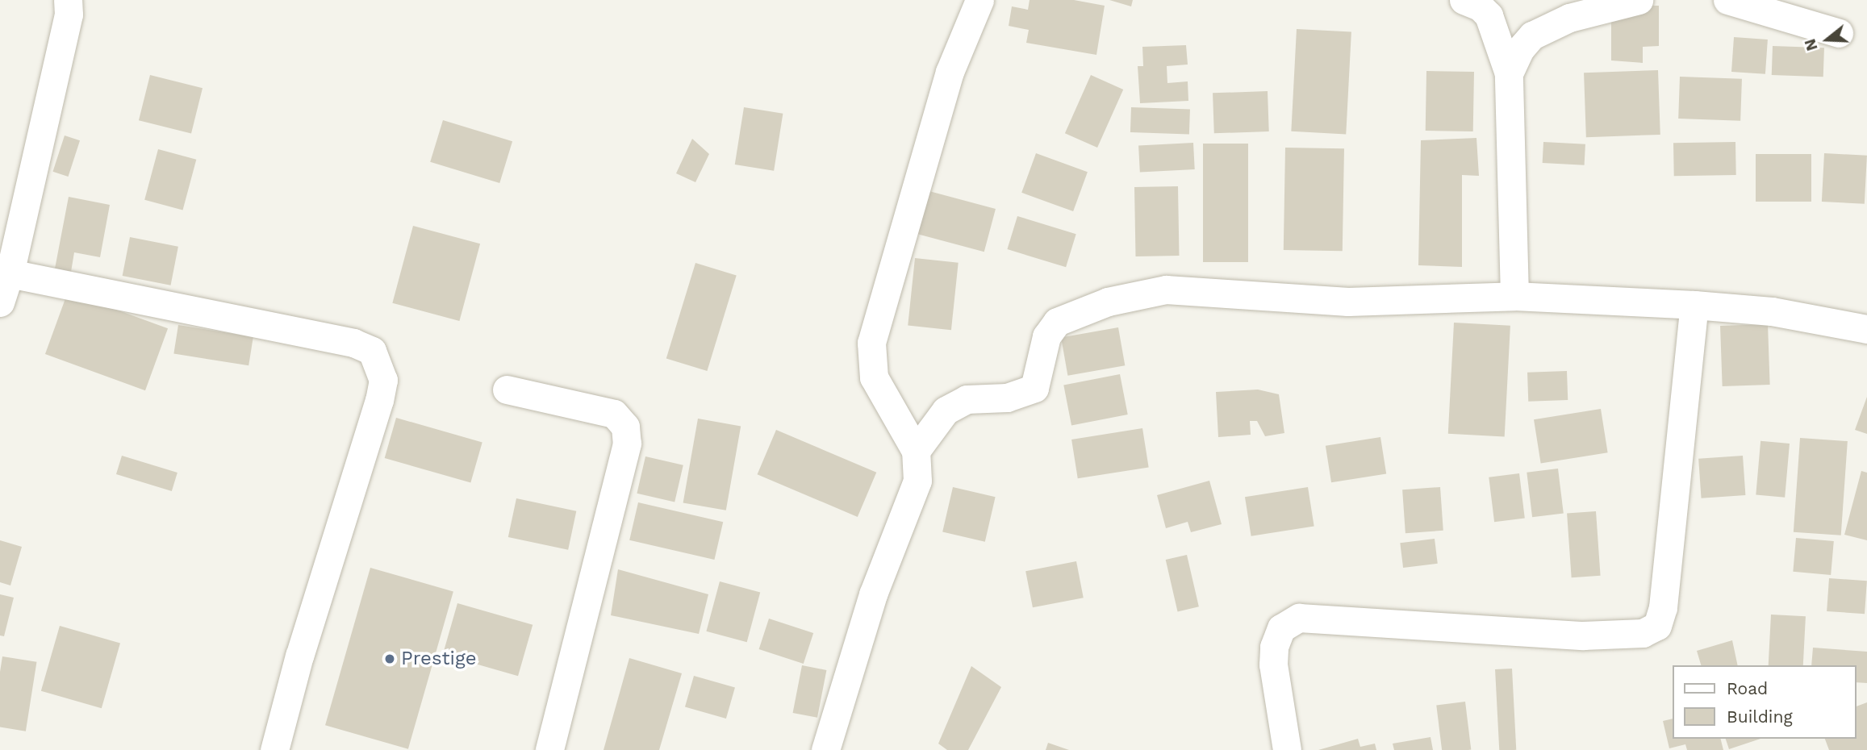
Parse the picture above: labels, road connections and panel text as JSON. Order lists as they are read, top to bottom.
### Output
{
  "places": ["Prestige"],
  "legend": ["Road", "Building"],
  "north": "left"
}
